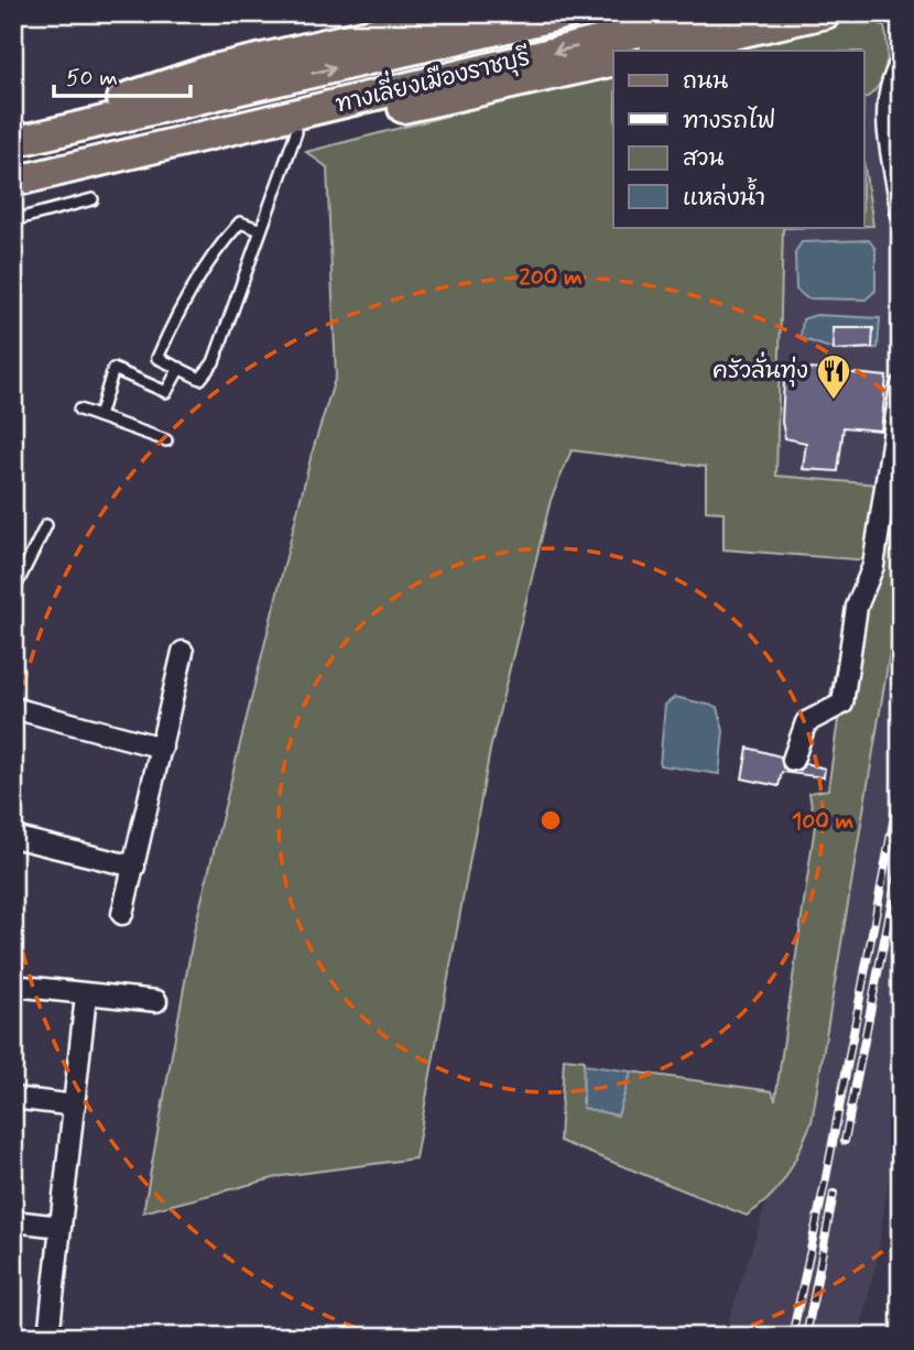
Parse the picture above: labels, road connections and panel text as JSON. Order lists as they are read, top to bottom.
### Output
{
  "streets": {
    "main road": ["ทางเลี่ยงเมืองราชบุรี"]
  },
  "places": {
    "restaurant": ["ครัวลั่นทุ่ง"]
  },
  "legend": [
    "ถนน",
    "ทางรถไฟ",
    "สวน",
    "แหล่งน้ำ"
  ],
  "scale_bar": "50 m",
  "rings": ["200 m", "100 m"]
}
